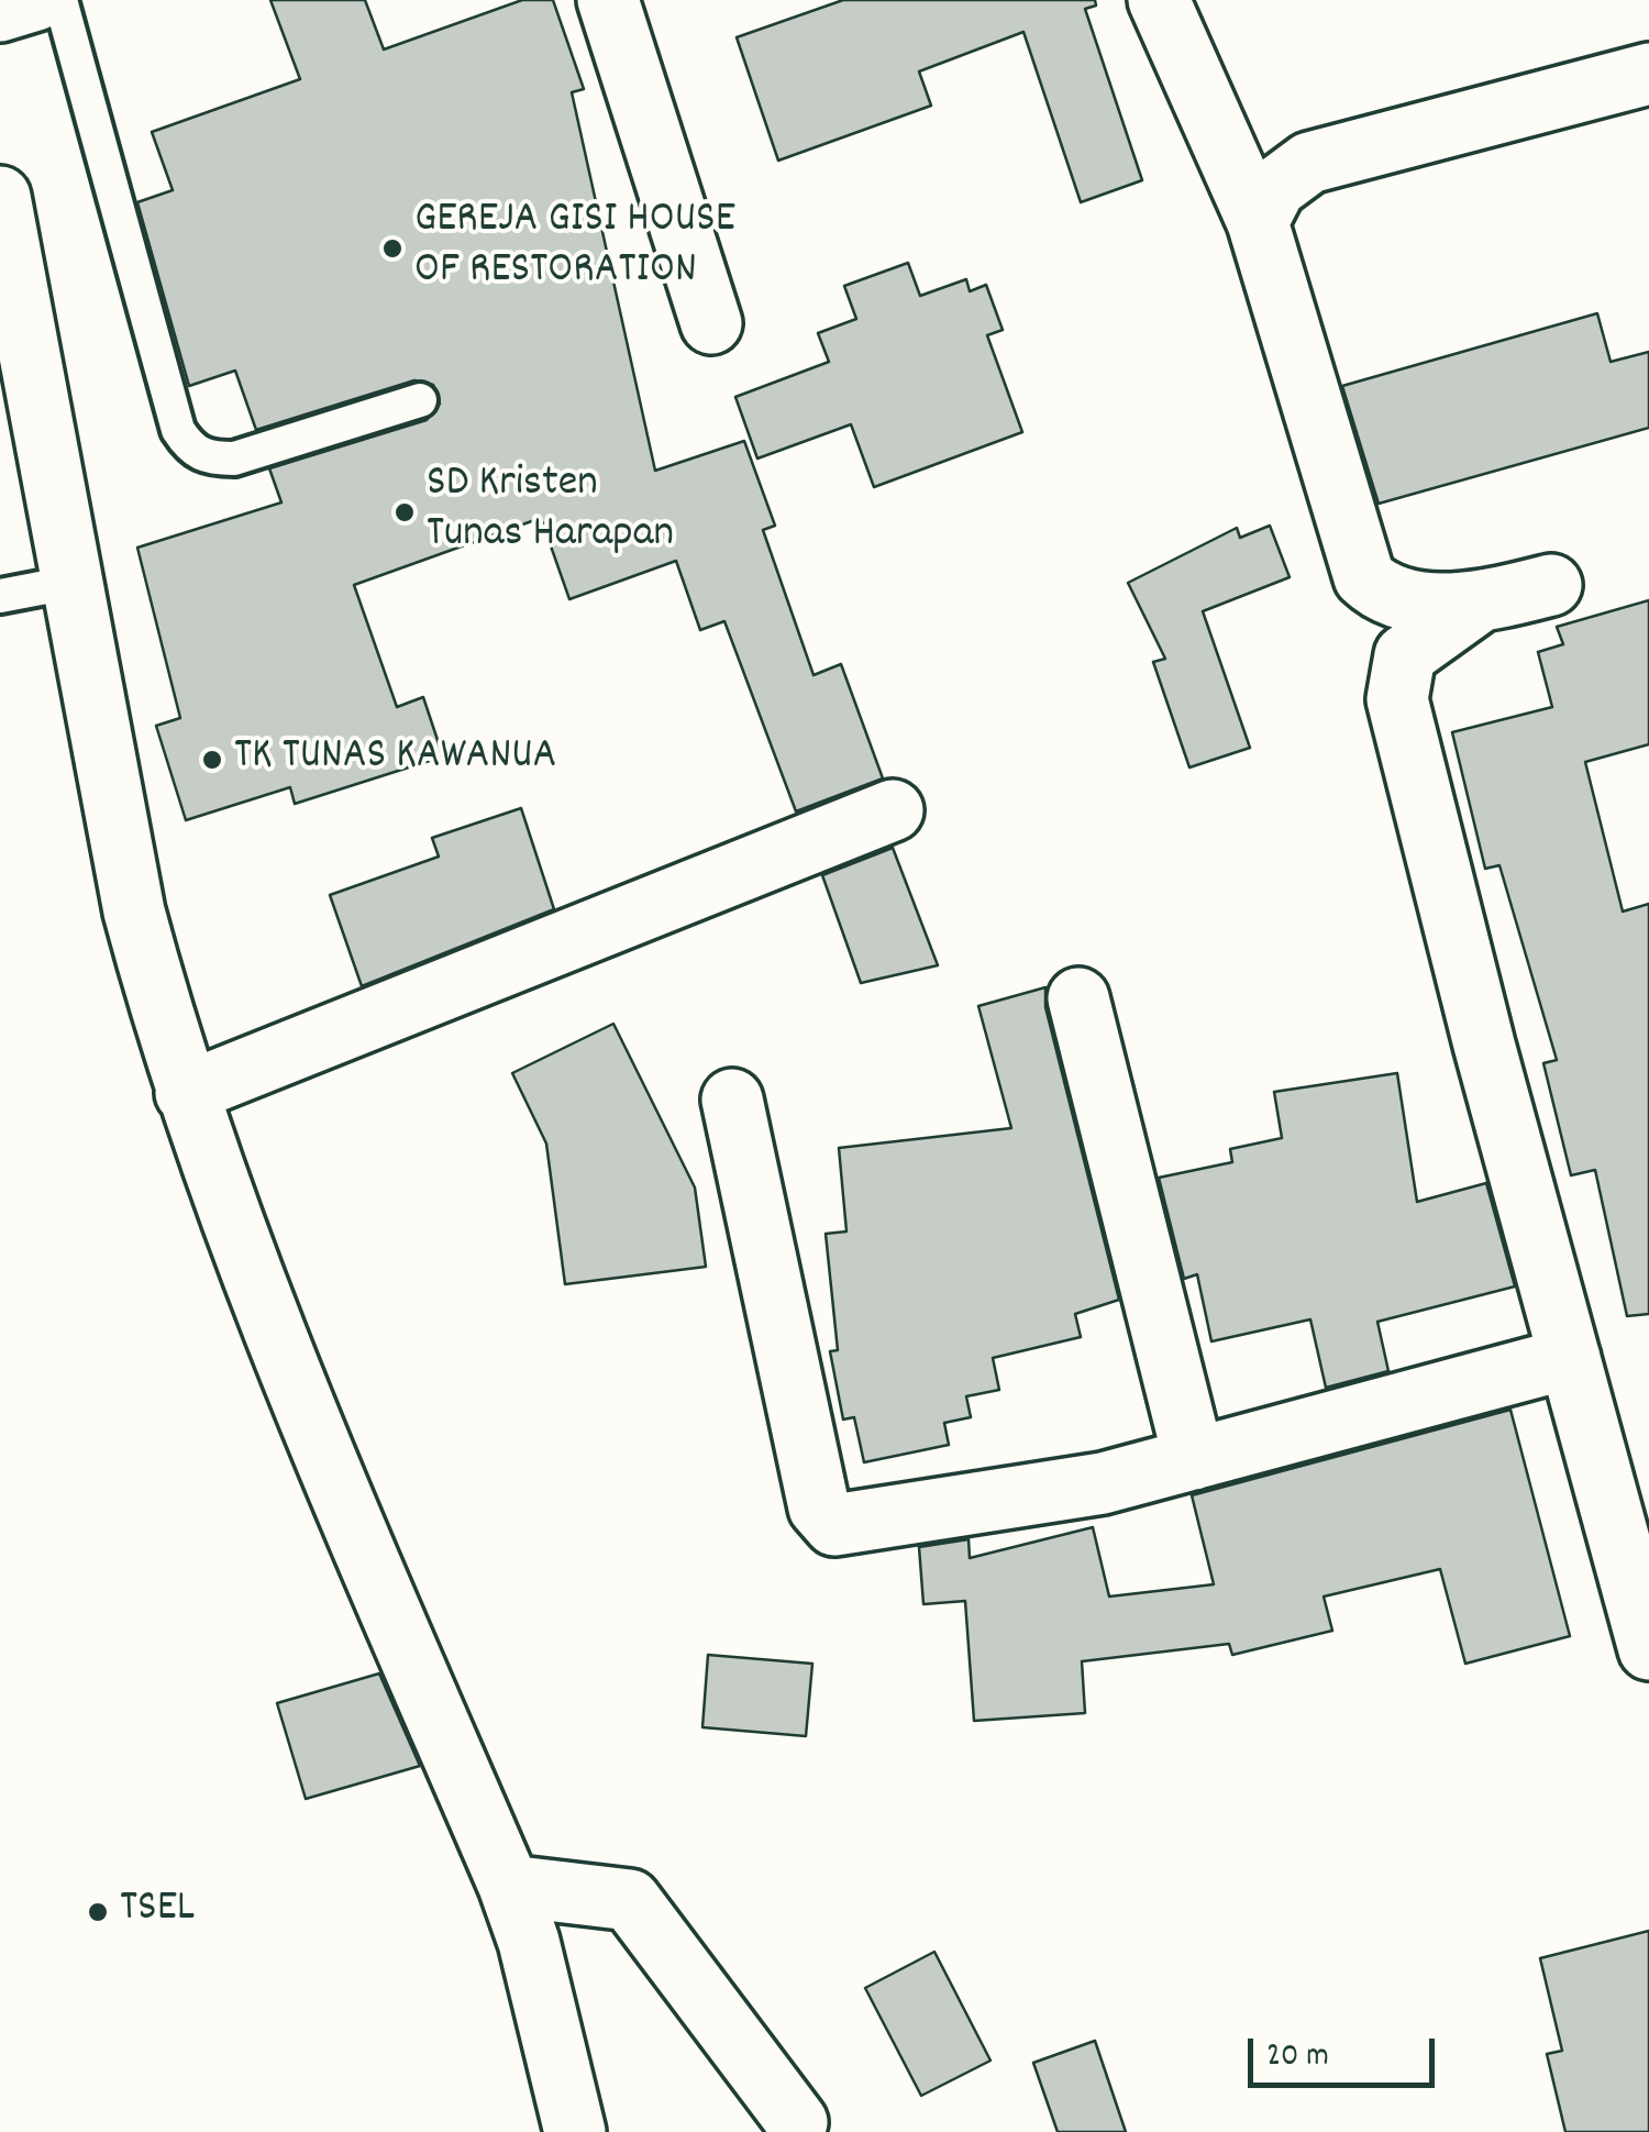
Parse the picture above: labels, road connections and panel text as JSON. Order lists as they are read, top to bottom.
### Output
{
  "places": [
    "GEREJA GISI HOUSE OF RESTORATION",
    "SD Kristen Tunas Harapan",
    "TK TUNAS KAWANUA",
    "TSEL"
  ],
  "scale_bar": "20 m"
}
